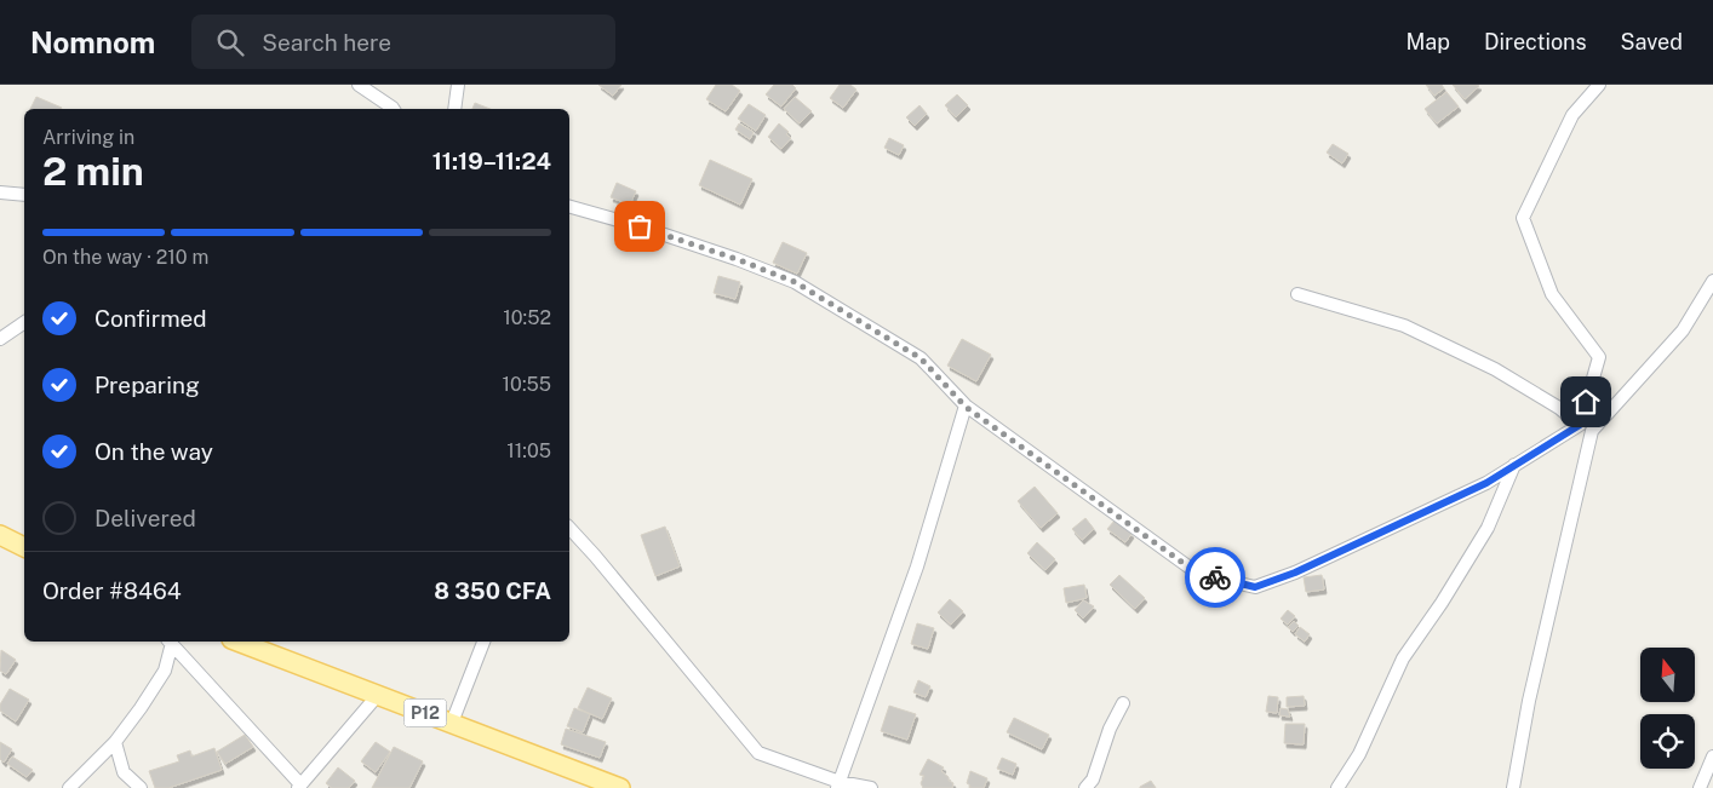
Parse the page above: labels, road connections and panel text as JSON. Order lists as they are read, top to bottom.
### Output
{
  "streets": {
    "main road": ["P12"]
  },
  "north": "top",
  "page": {
    "header": "Nomnom",
    "search": "Search here",
    "nav": ["Map", "Directions", "Saved"],
    "heading": ["2 min", "Arriving in", "11:19–11:24"],
    "panel": ["Order #8464", "8 350 CFA"],
    "bar": "On the way · 210 m",
    "list": [
      ["Confirmed", "10:52"],
      ["Preparing", "10:55"],
      ["On the way", "11:05"],
      "Delivered"
    ]
  }
}
